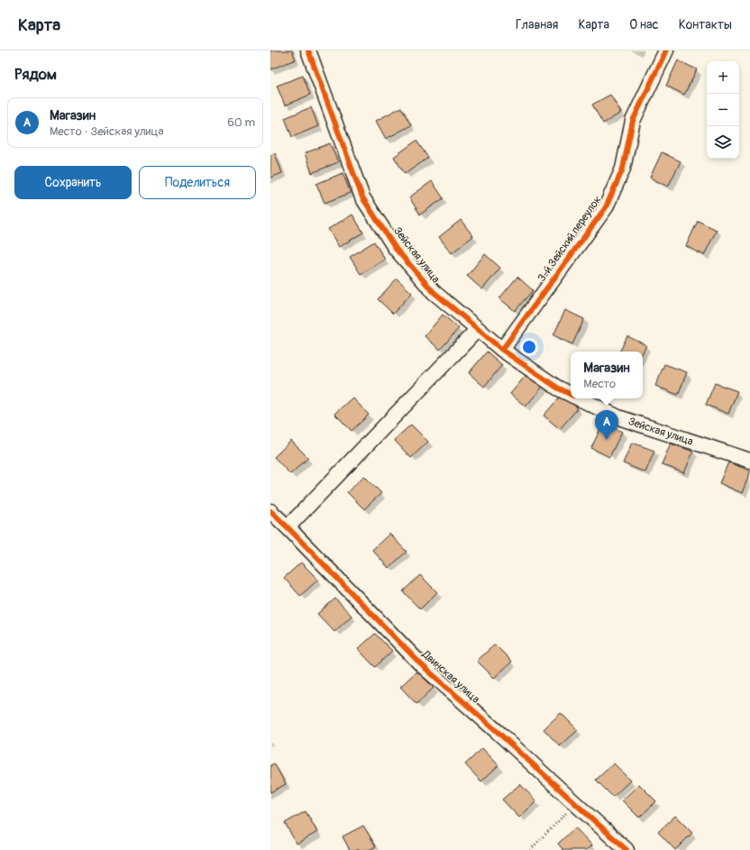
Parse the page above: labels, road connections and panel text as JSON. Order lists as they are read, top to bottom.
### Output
{
  "streets": {
    "street": ["3-й Зейский переулок", "Зейская улица", "Двинская улица"]
  },
  "crossings": [
    ["3-й Зейский переулок", "Зейская улица"]
  ],
  "page": {
    "header": "Карта",
    "nav": [
      "Главная",
      "Карта",
      "О нас",
      "Контакты"
    ],
    "heading": "Рядом",
    "map_buttons": ["+", "−"],
    "list": [
      {
        "mark": "A",
        "name": "Магазин",
        "note": "Место · Зейская улица",
        "value": "60 m"
      }
    ],
    "buttons": ["Сохранить", "Поделиться"],
    "popup": ["Магазин", "Место"],
    "pins": "A"
  }
}
